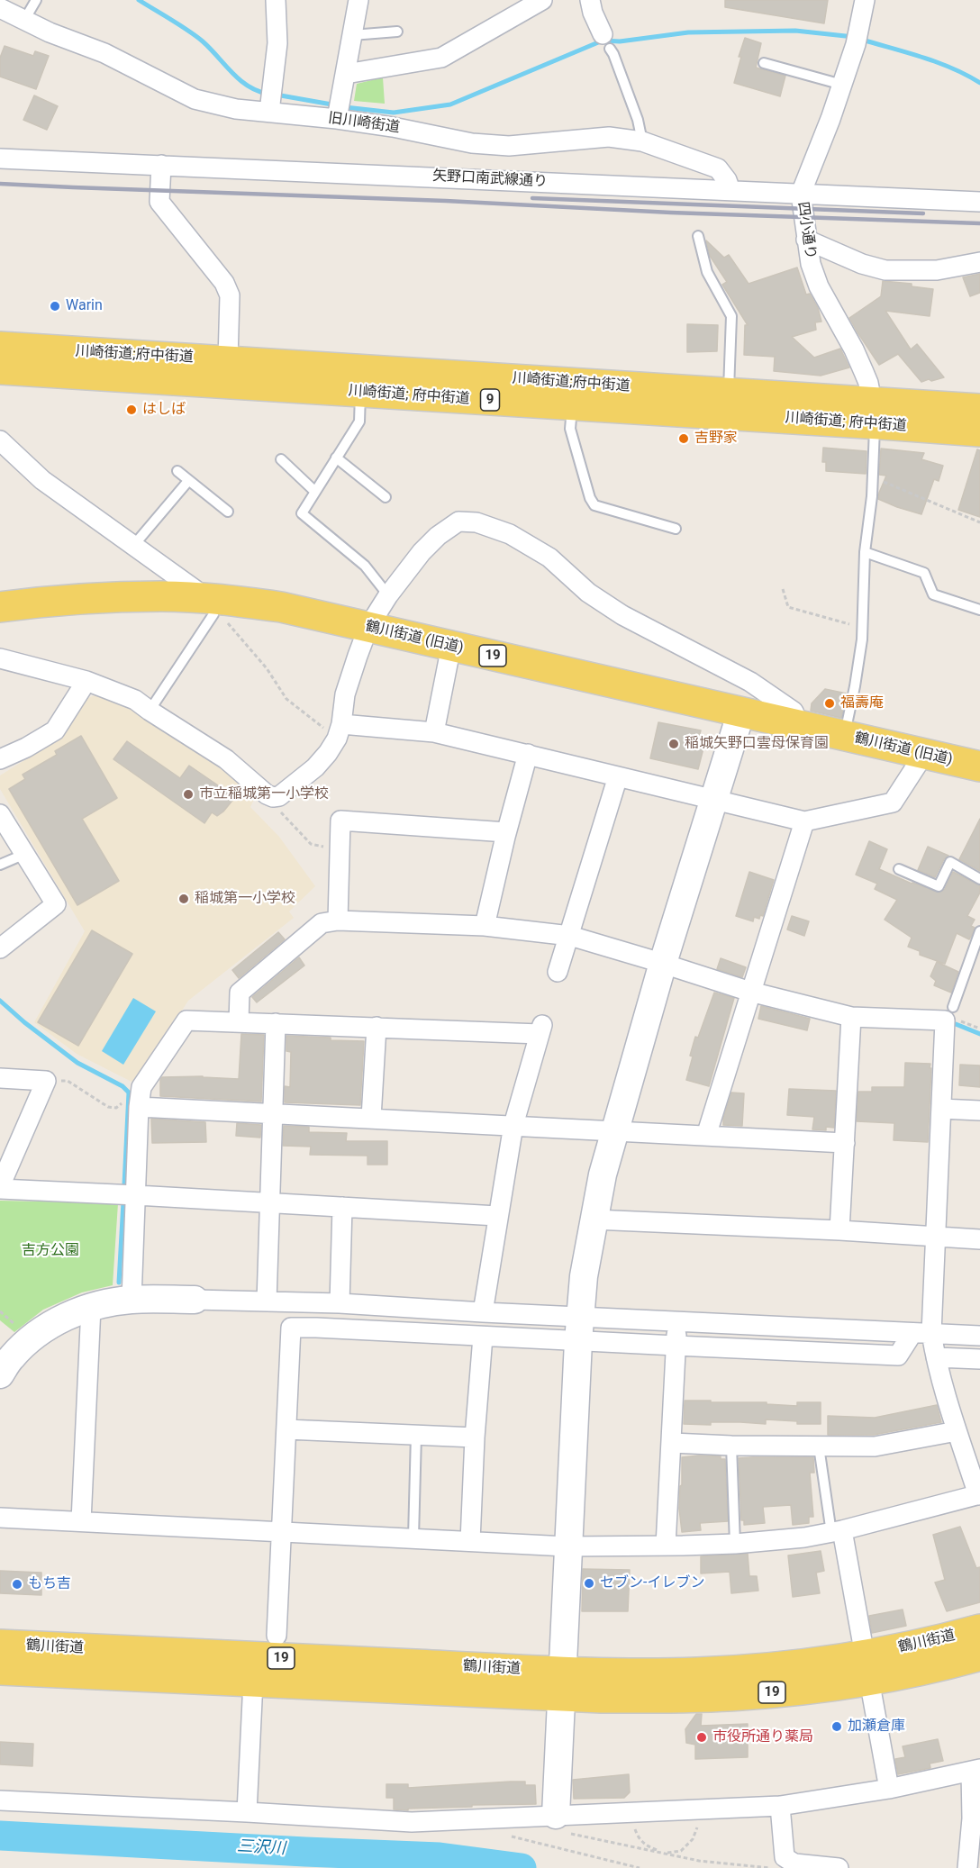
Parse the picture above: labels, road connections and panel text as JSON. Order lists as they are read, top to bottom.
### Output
{
  "streets": {
    "main road": [
      "川崎街道;府中街道",
      "川崎街道; 府中街道",
      "9",
      "鶴川街道 (旧道)",
      "19",
      "鶴川街道"
    ],
    "street": ["旧川崎街道", "矢野口南武線通り", "四小通り"]
  },
  "crossings": [
    ["旧川崎街道", "矢野口南武線通り"],
    ["矢野口南武線通り", "四小通り"],
    ["四小通り", "川崎街道;府中街道"],
    ["四小通り", "川崎街道; 府中街道"],
    ["川崎街道;府中街道", "川崎街道; 府中街道"]
  ],
  "water": ["三沢川"],
  "parks": ["吉方公園"],
  "places": [
    "Warin",
    "はしば",
    "吉野家",
    "福壽庵",
    "稲城矢野口雲母保育園",
    "市立稲城第一小学校",
    "稲城第一小学校",
    "セブン-イレブン",
    "もち吉",
    "加瀬倉庫",
    "市役所通り薬局"
  ]
}
